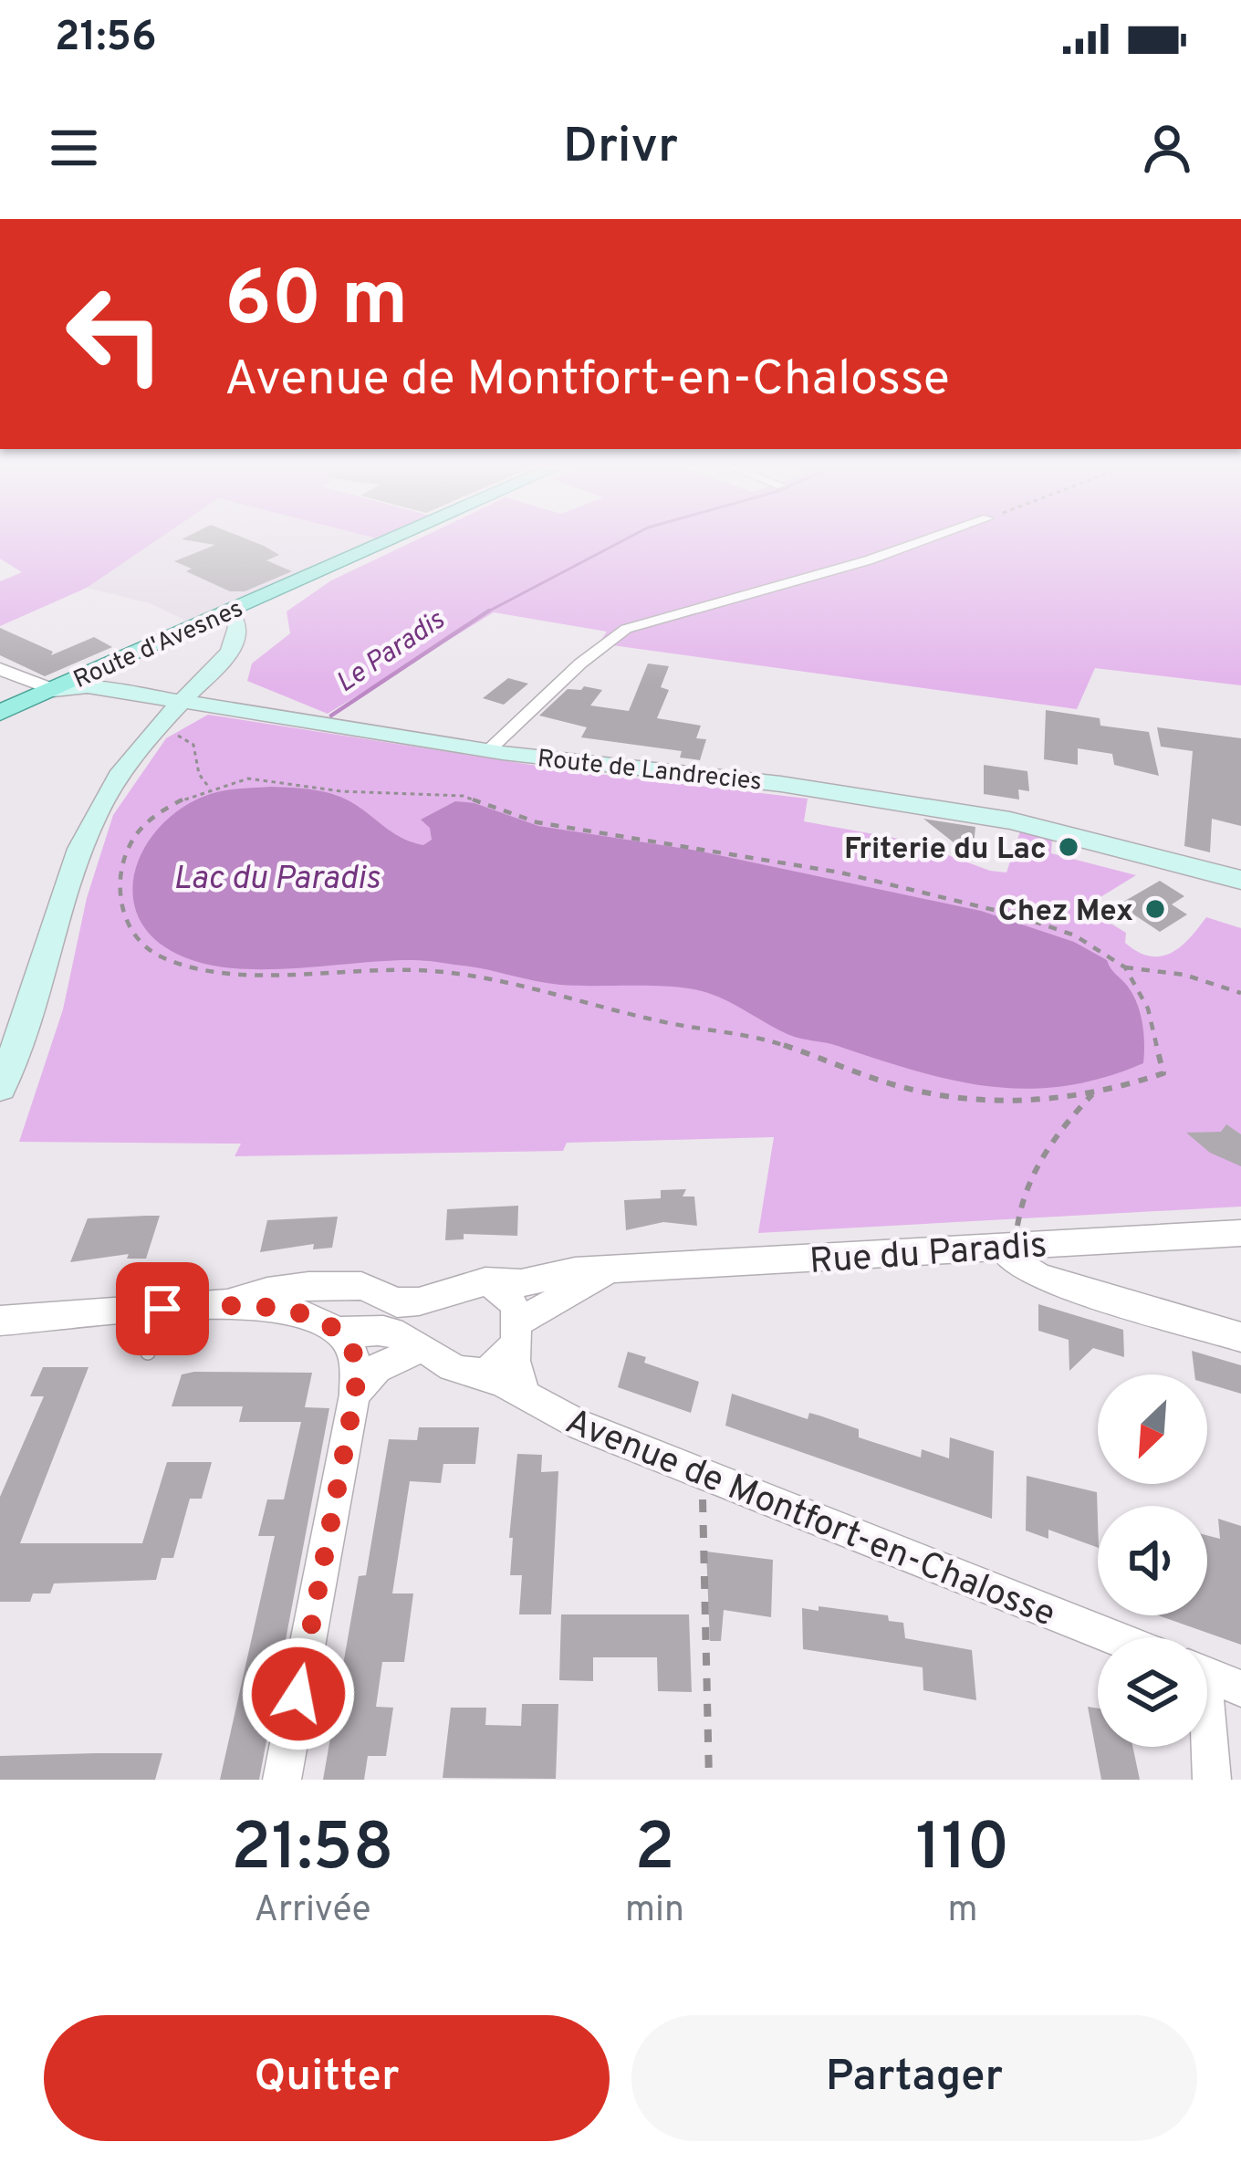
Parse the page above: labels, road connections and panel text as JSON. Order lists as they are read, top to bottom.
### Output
{
  "streets": {
    "main road": ["Route d'Avesnes", "Route de Landrecies"],
    "street": ["Rue du Paradis", "Avenue de Montfort-en-Chalosse"]
  },
  "crossings": [
    ["Route d'Avesnes", "Route de Landrecies"],
    ["Rue du Paradis", "Avenue de Montfort-en-Chalosse"]
  ],
  "water": ["Le Paradis", "Lac du Paradis"],
  "places": ["Friterie du Lac", "Chez Mex"],
  "north": "bottom left",
  "page": {
    "status": "21:56",
    "header": "Drivr",
    "turn": ["60 m", "Avenue de Montfort-en-Chalosse"],
    "eta": [
      "21:58",
      "Arrivée",
      "2",
      "min",
      "110",
      "m"
    ],
    "buttons": ["Quitter", "Partager"]
  }
}
